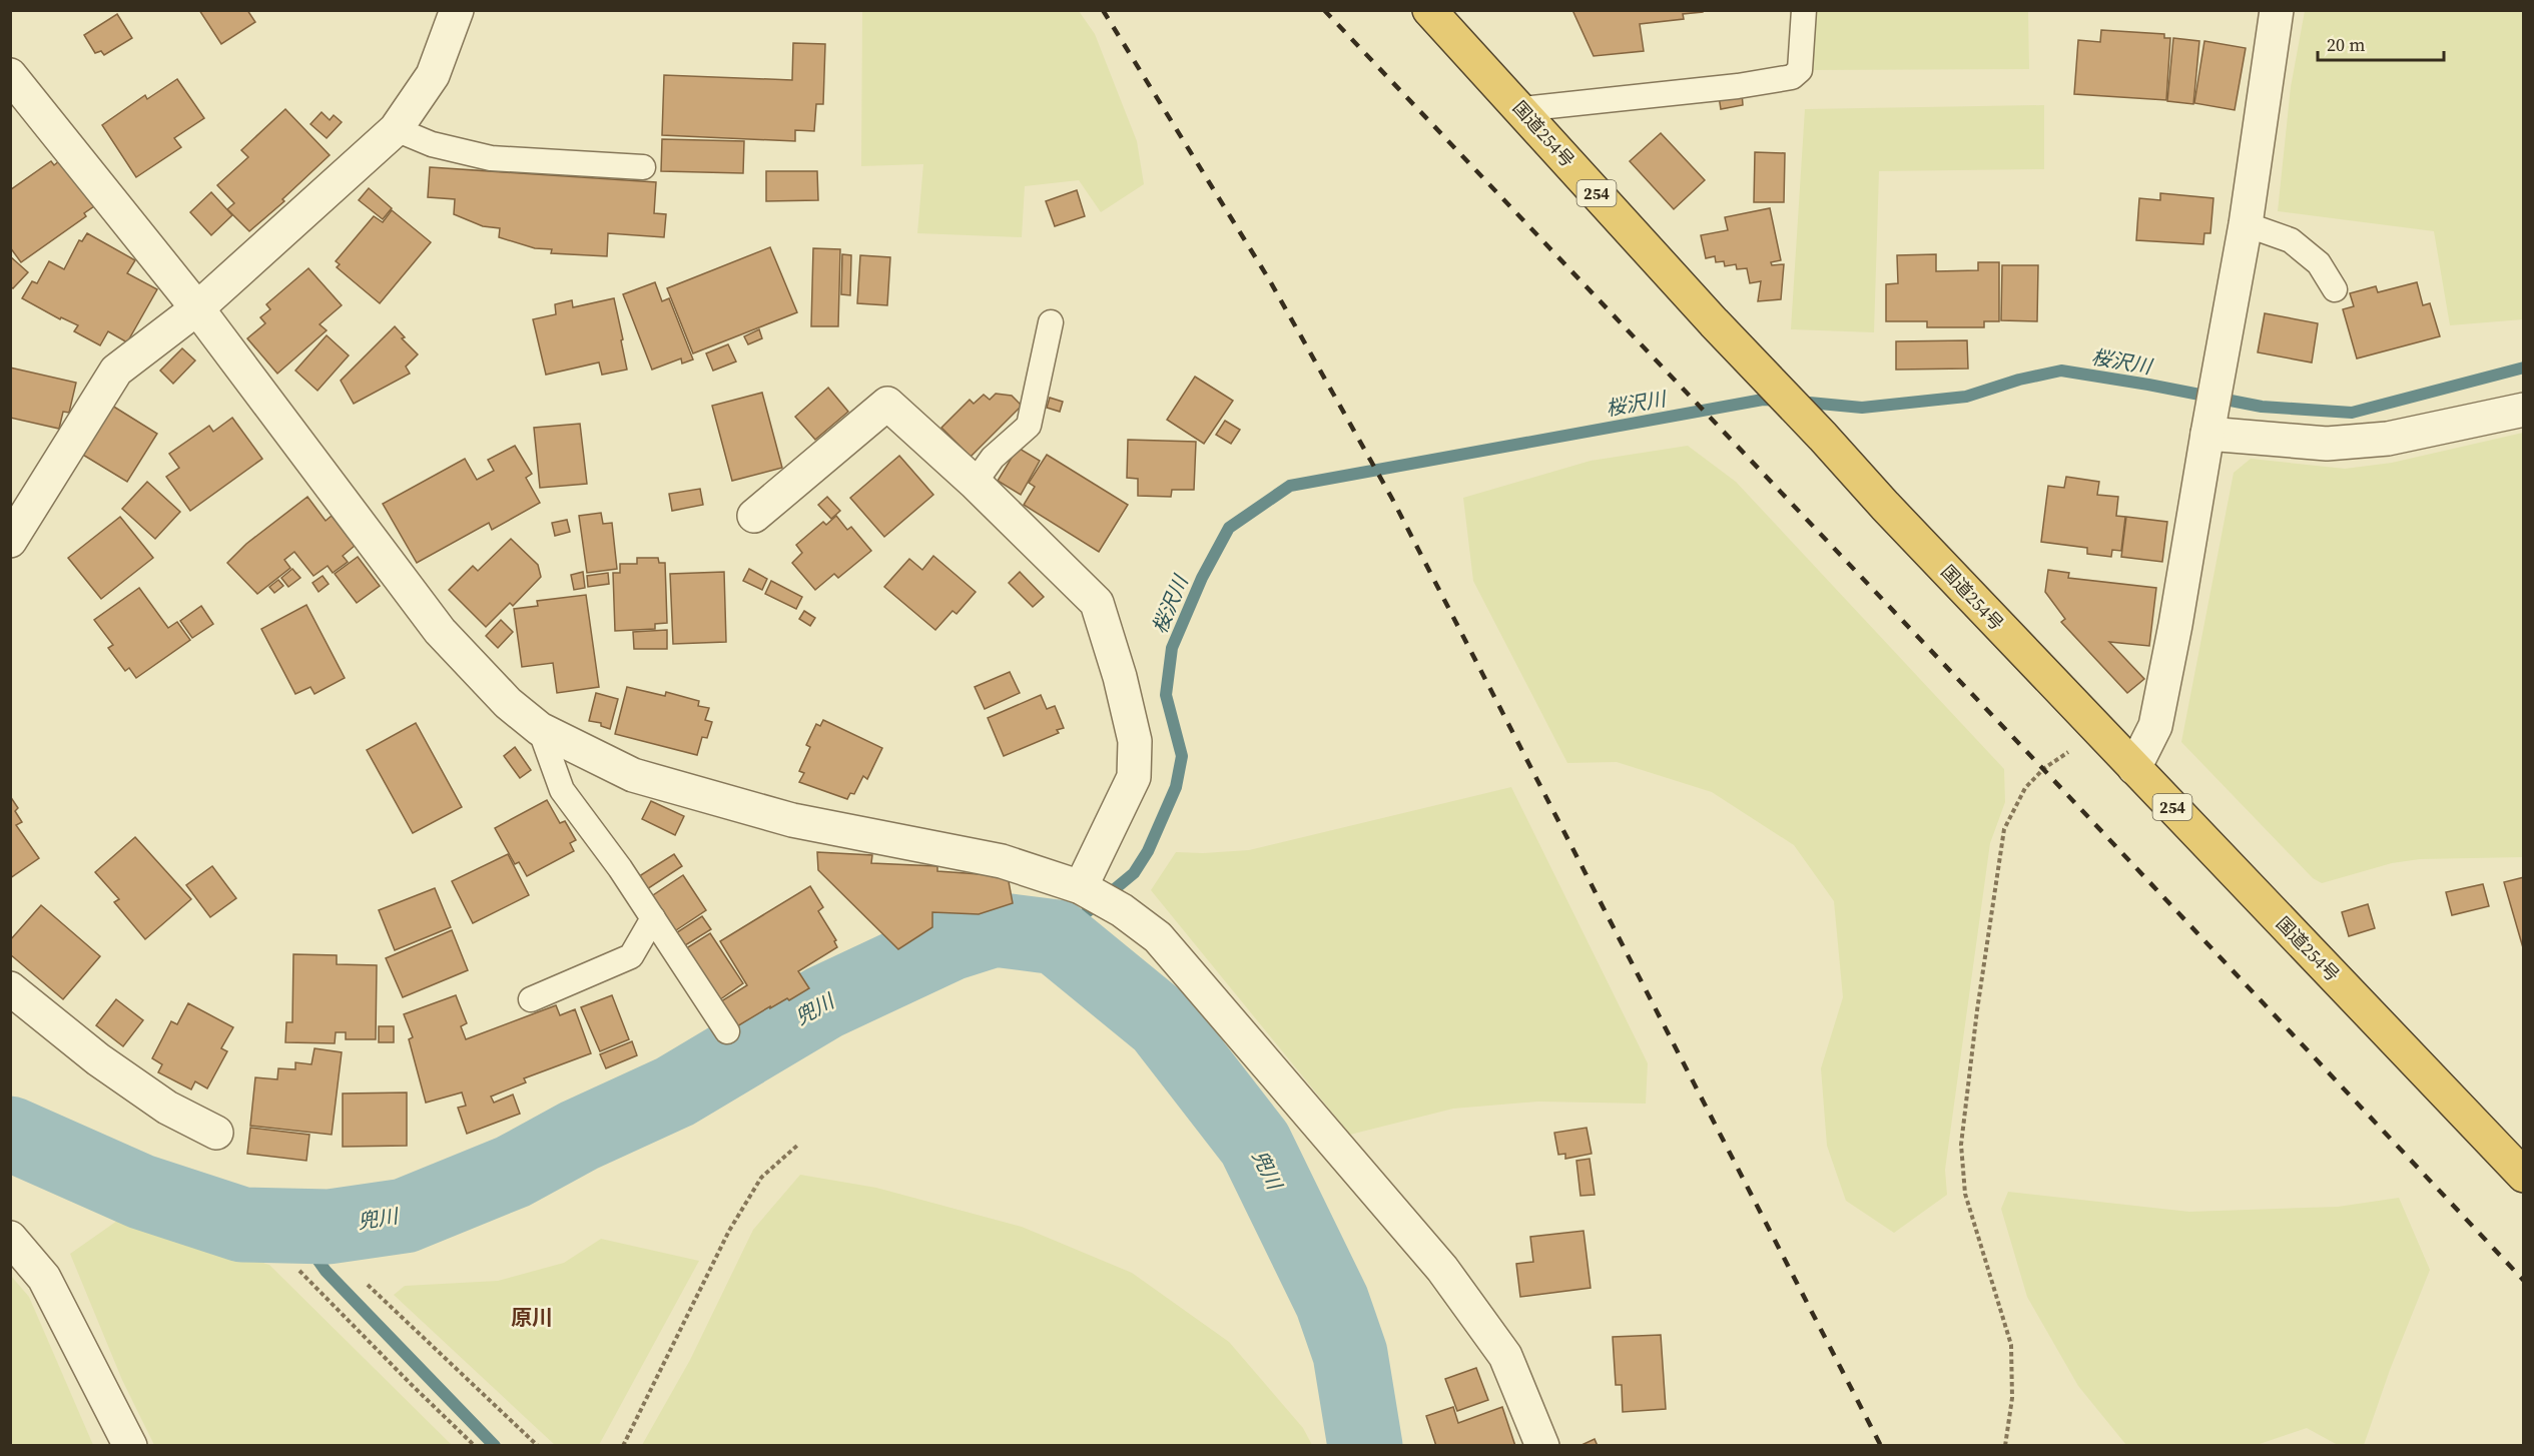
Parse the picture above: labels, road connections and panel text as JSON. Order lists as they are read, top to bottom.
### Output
{
  "streets": {
    "highway": ["国道254号", "254"]
  },
  "districts": ["原川"],
  "water": ["桜沢川", "兜川"],
  "scale_bar": "20 m"
}
